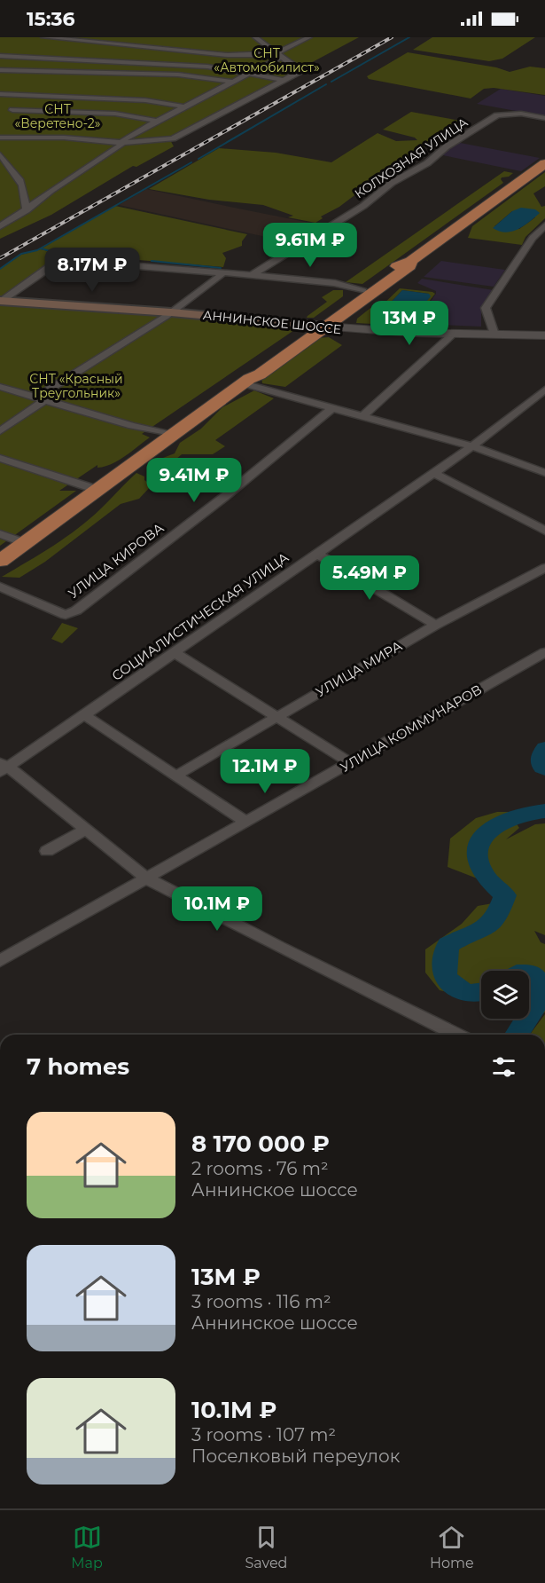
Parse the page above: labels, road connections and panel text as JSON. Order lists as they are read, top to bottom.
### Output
{
  "streets": {
    "main road": ["АННИНСКОЕ ШОССЕ"],
    "street": [
      "КОЛХОЗНАЯ УЛИЦА",
      "УЛИЦА КИРОВА",
      "СОЦИАЛИСТИЧЕСКАЯ УЛИЦА",
      "УЛИЦА МИРА",
      "УЛИЦА КОММУНАРОВ"
    ]
  },
  "parks": ["СНТ «Автомобилист»", "СНТ «Веретено-2»", "СНТ «Красный Треугольник»"],
  "page": {
    "status": "15:36",
    "price": [
      "9.61M ₽",
      "8.17M ₽",
      "13M ₽",
      "9.41M ₽",
      "5.49M ₽",
      "12.1M ₽",
      "10.1M ₽"
    ],
    "heading": "7 homes",
    "list": [
      {
        "name": "8 170 000 ₽",
        "note": "2 rooms · 76 m² · Аннинское шоссе"
      },
      {
        "name": "13M ₽",
        "note": "3 rooms · 116 m² · Аннинское шоссе"
      },
      {
        "name": "10.1M ₽",
        "note": "3 rooms · 107 m² · Поселковый переулок"
      }
    ],
    "tabs": ["Map", "Saved", "Home"]
  }
}
